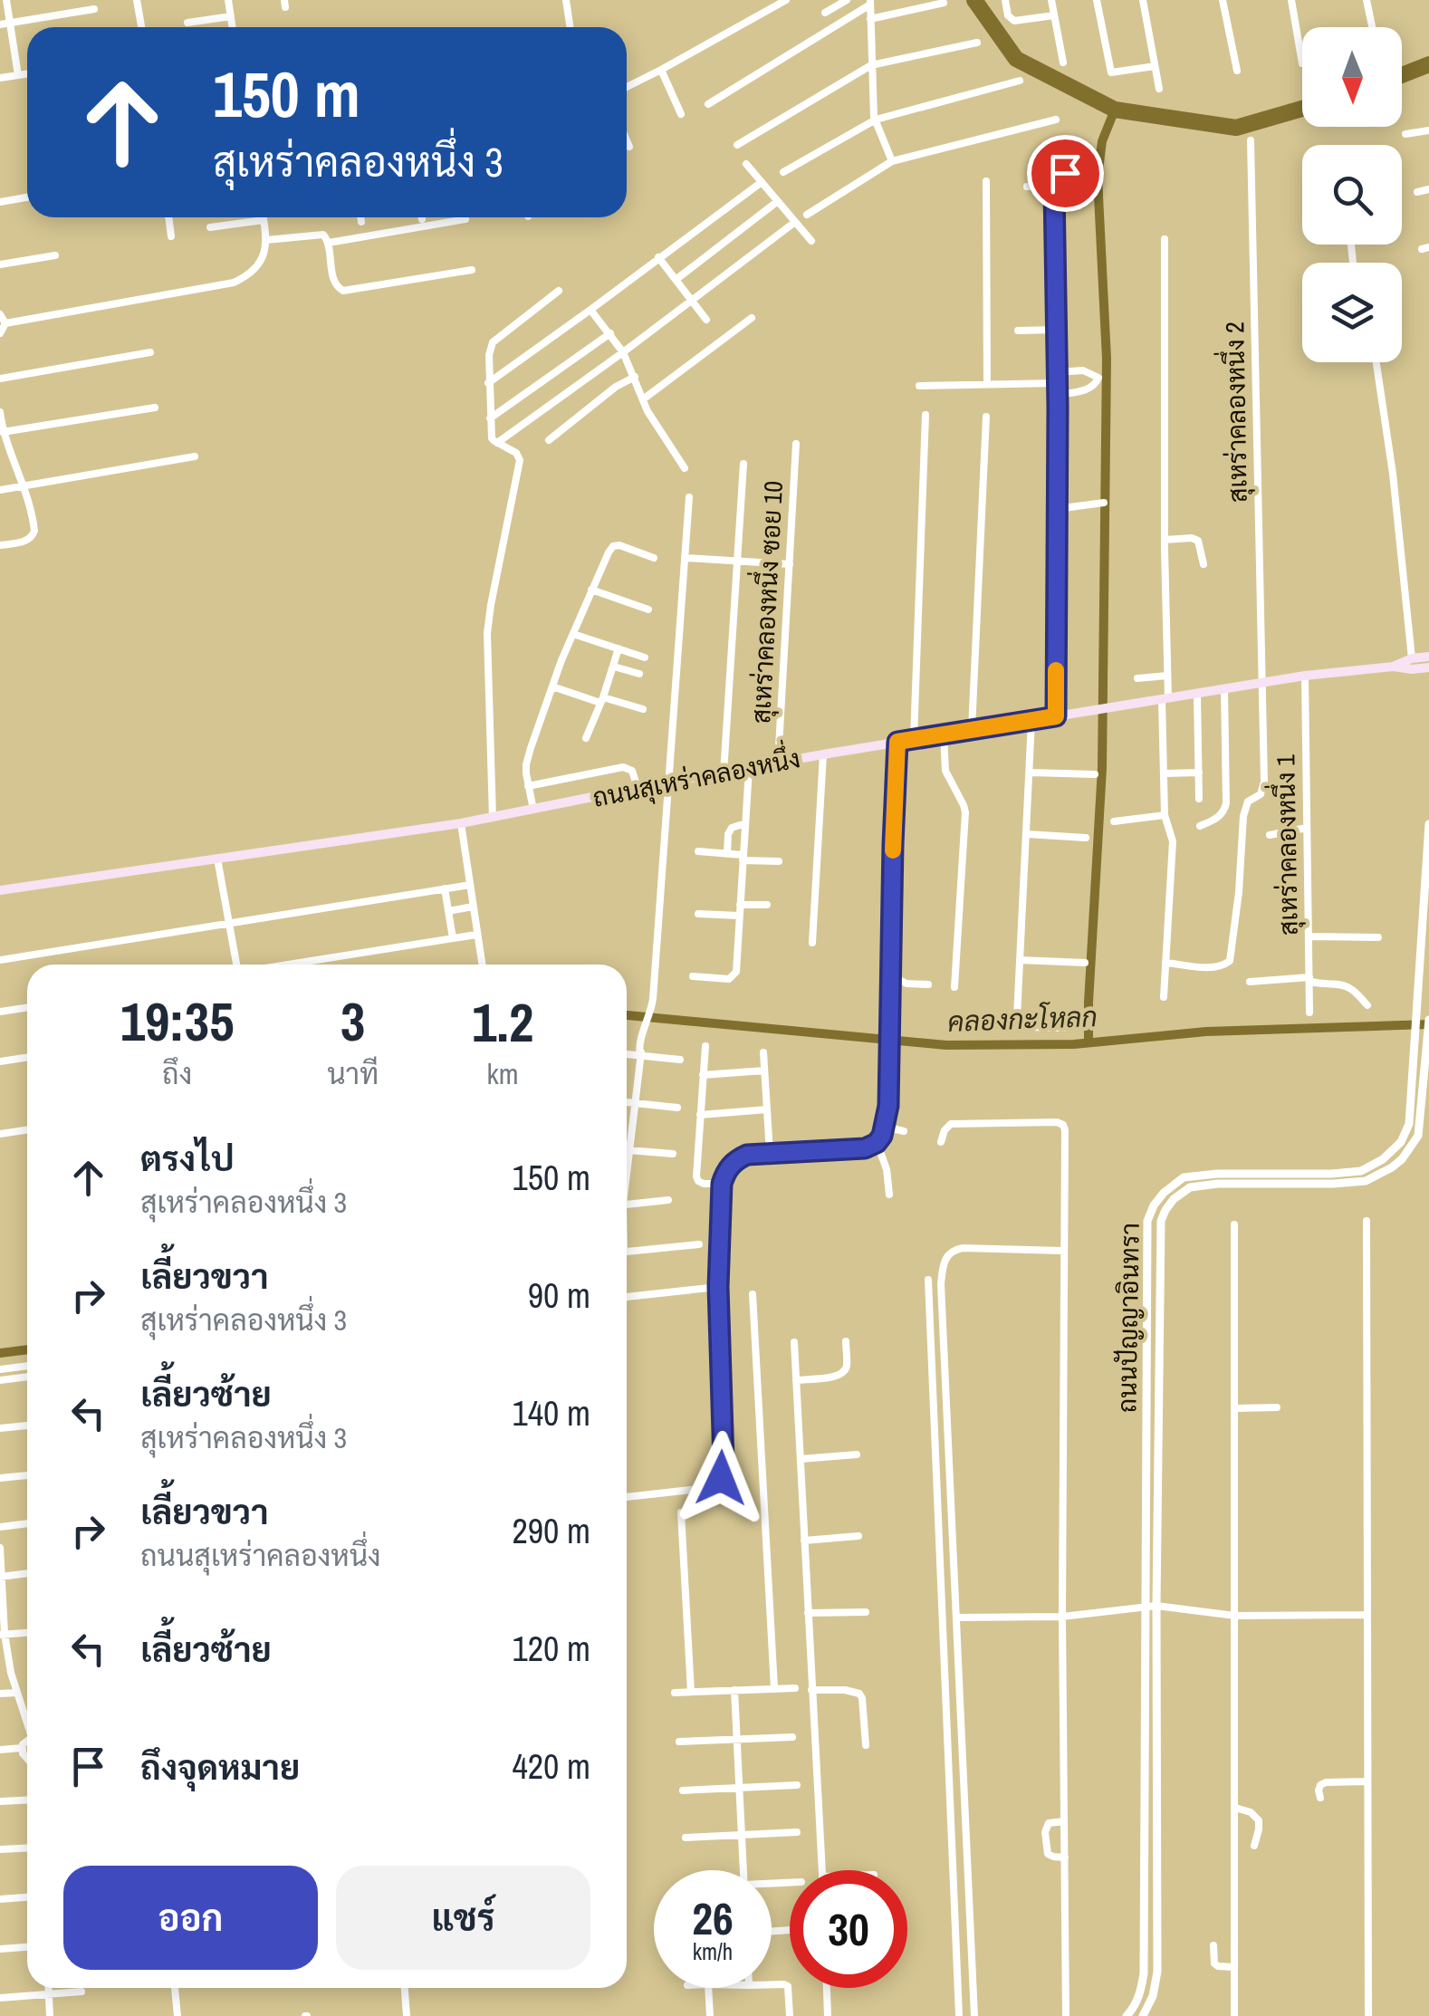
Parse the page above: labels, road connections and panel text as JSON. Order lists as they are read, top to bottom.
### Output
{
  "streets": {
    "main road": ["ถนนสุเหร่าคลองหนึ่ง"],
    "street": [
      "สุเหร่าคลองหนึ่ง 2",
      "สุเหร่าคลองหนึ่ง ซอย 10",
      "สุเหร่าคลองหนึ่ง 1",
      "ถนนปัญญาอินทรา"
    ]
  },
  "crossings": [
    ["สุเหร่าคลองหนึ่ง 2", "ถนนสุเหร่าคลองหนึ่ง"],
    ["สุเหร่าคลองหนึ่ง ซอย 10", "ถนนสุเหร่าคลองหนึ่ง"],
    ["ถนนสุเหร่าคลองหนึ่ง", "สุเหร่าคลองหนึ่ง 1"]
  ],
  "water": ["คลองกะโหลก"],
  "north": "bottom",
  "page": {
    "turn": ["150 m", "สุเหร่าคลองหนึ่ง 3"],
    "eta": [
      "19:35",
      "ถึง",
      "3",
      "นาที",
      "1.2",
      "km"
    ],
    "list": [
      {
        "name": "ตรงไป",
        "note": "สุเหร่าคลองหนึ่ง 3",
        "value": "150 m"
      },
      {
        "name": "เลี้ยวขวา",
        "note": "สุเหร่าคลองหนึ่ง 3",
        "value": "90 m"
      },
      {
        "name": "เลี้ยวซ้าย",
        "note": "สุเหร่าคลองหนึ่ง 3",
        "value": "140 m"
      },
      {
        "name": "เลี้ยวขวา",
        "note": "ถนนสุเหร่าคลองหนึ่ง",
        "value": "290 m"
      },
      {
        "name": "เลี้ยวซ้าย",
        "value": "120 m"
      },
      {
        "name": "ถึงจุดหมาย",
        "value": "420 m"
      }
    ],
    "buttons": ["ออก", "แชร์"],
    "speed": "26 km/h",
    "limit": "30"
  }
}
